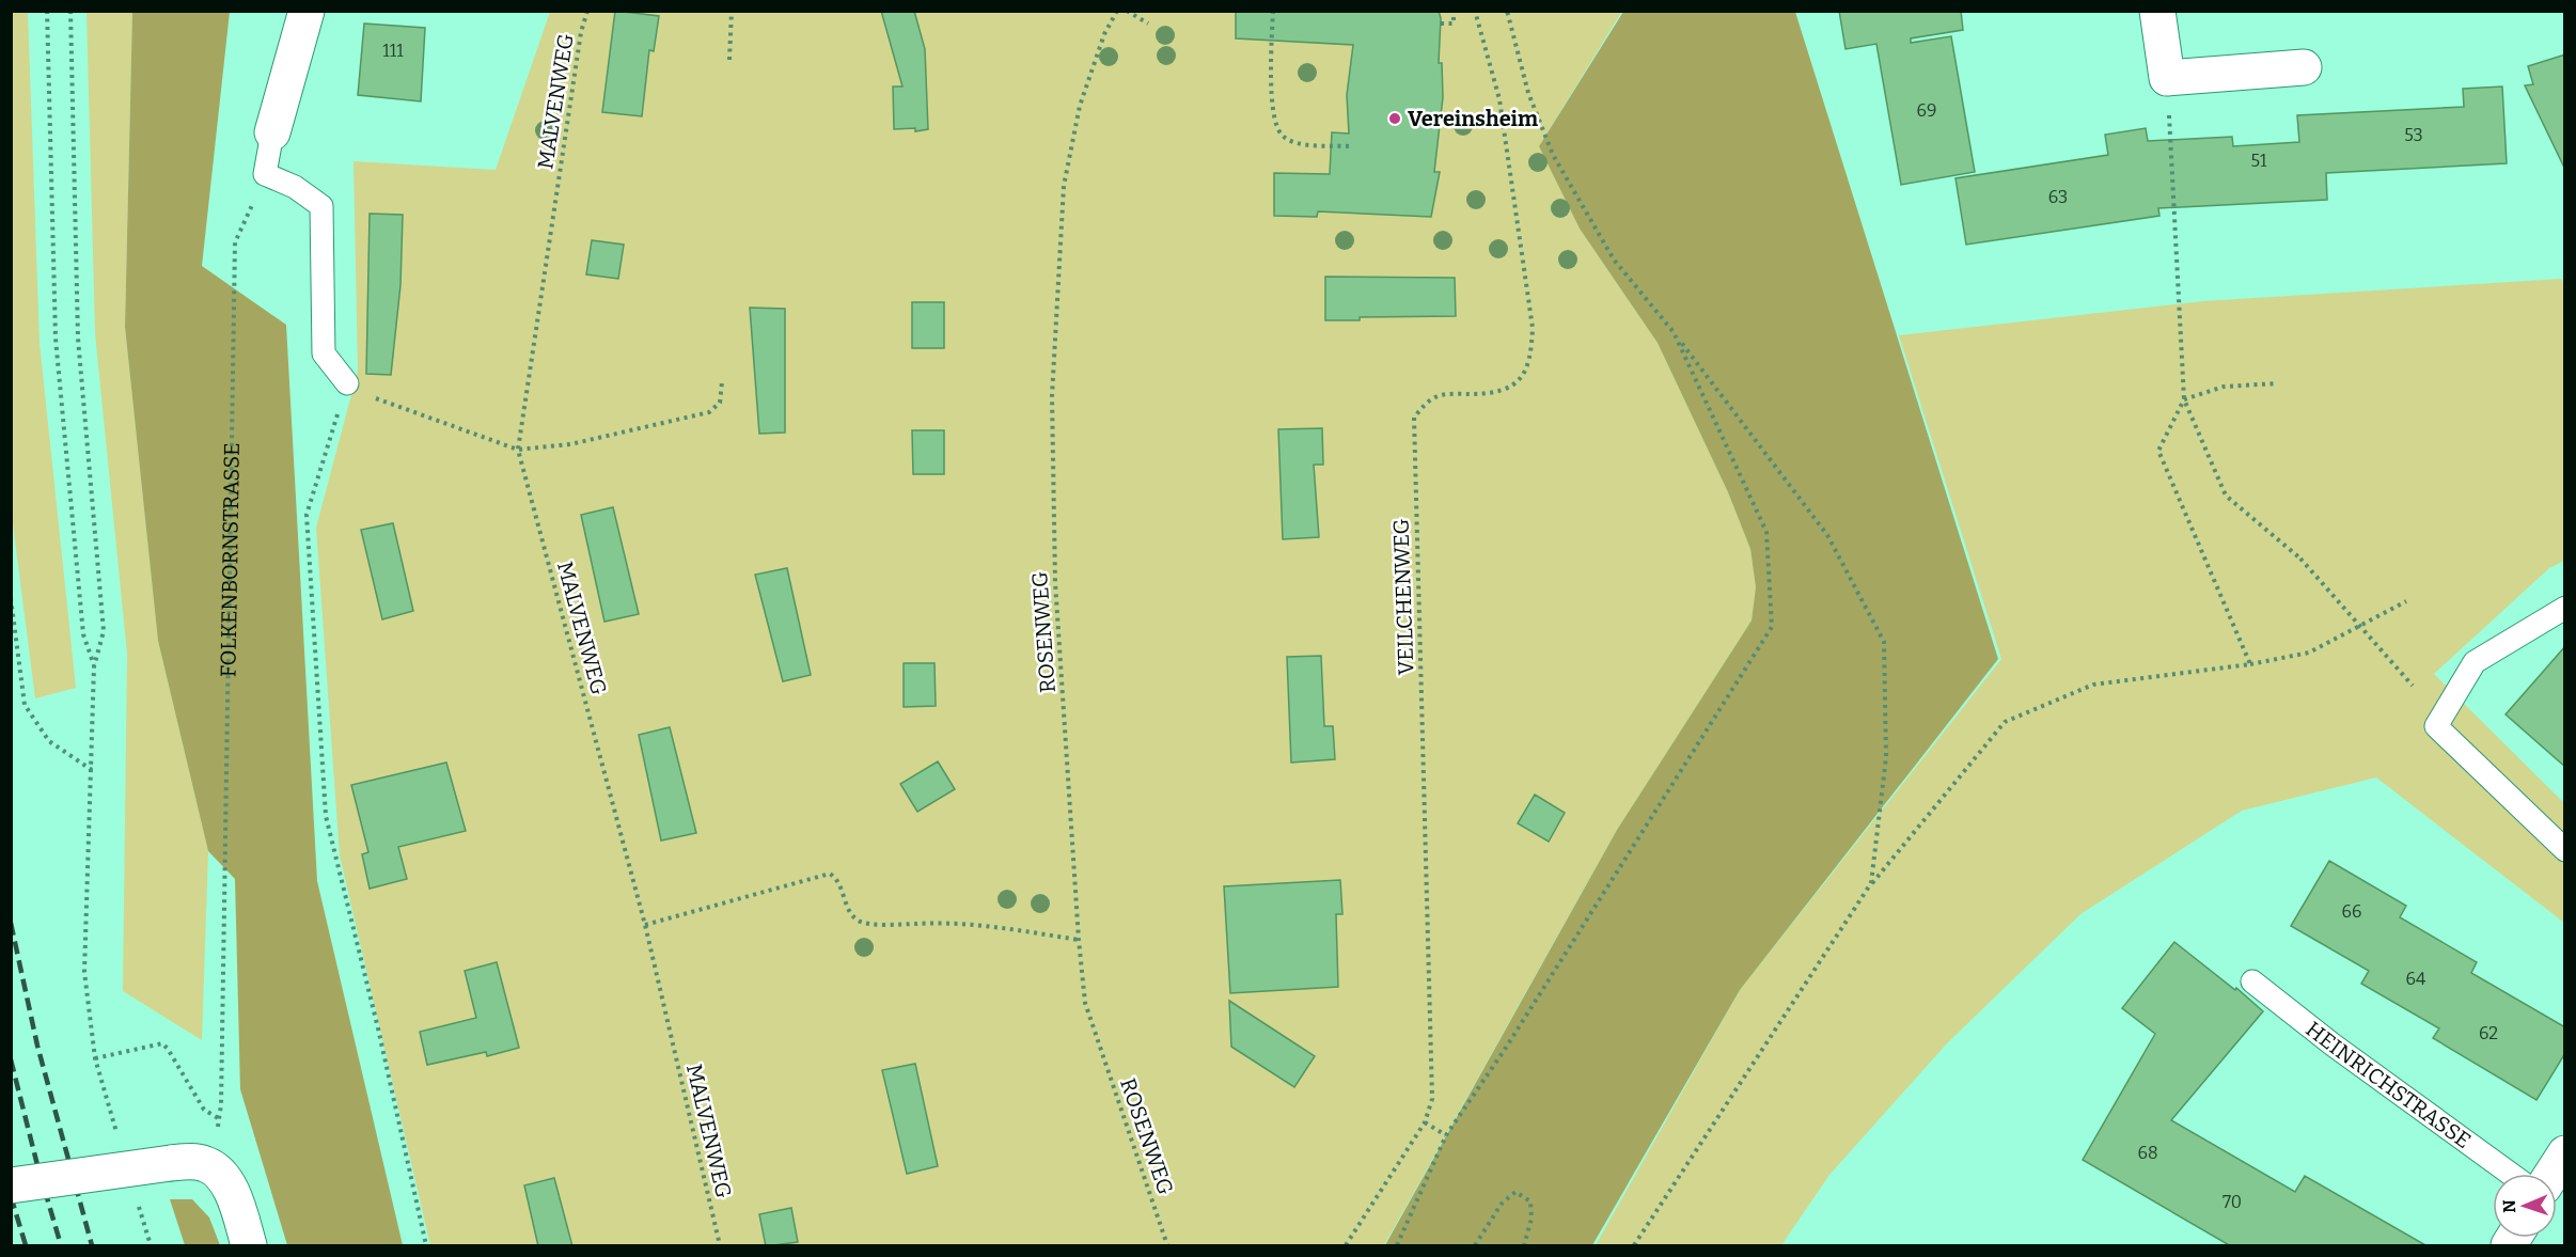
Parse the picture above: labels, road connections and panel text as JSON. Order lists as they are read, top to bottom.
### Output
{
  "streets": {
    "lane": ["HEINRICHSTRASSE"],
    "path": [
      "MALVENWEG",
      "FOLKENBORNSTRASSE",
      "VEILCHENWEG",
      "ROSENWEG"
    ]
  },
  "places": ["Vereinsheim"],
  "house_numbers": [
    "111",
    "69",
    "53",
    "51",
    "63",
    "66",
    "64",
    "62",
    "68",
    "70"
  ],
  "north": "left"
}
